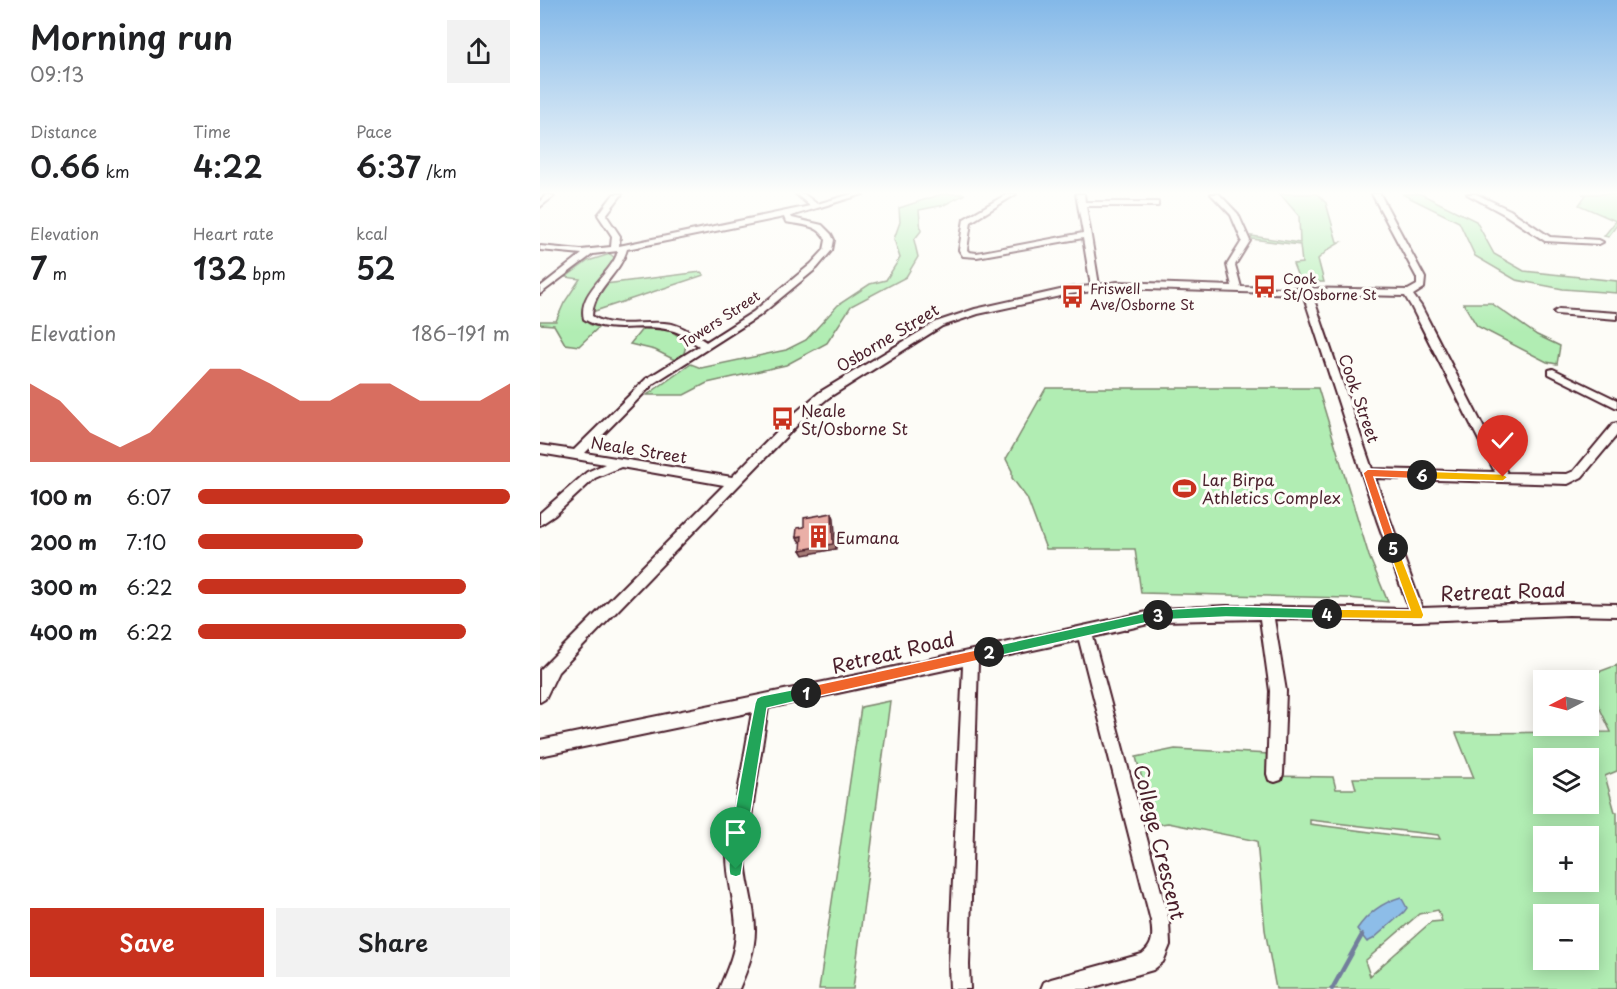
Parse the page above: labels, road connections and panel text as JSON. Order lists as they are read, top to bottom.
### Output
{
  "streets": {
    "street": [
      "Towers Street",
      "Osborne Street",
      "Cook Street",
      "Neale Street",
      "Retreat Road",
      "College Crescent"
    ]
  },
  "crossings": [
    ["Towers Street", "Neale Street"],
    ["Osborne Street", "Cook Street"],
    ["Osborne Street", "Neale Street"],
    ["Cook Street", "Retreat Road"],
    ["Retreat Road", "College Crescent"]
  ],
  "places": {
    "bus stop": ["Cook St/Osborne St", "Friswell Ave/Osborne St", "Neale St/Osborne St"],
    "sports": ["Lar Birpa Athletics Complex"],
    "building": ["Eumana"]
  },
  "north": "left",
  "page": {
    "heading": ["Morning run", "09:13"],
    "stats": [
      ["Distance", "0.66 km"],
      ["Time", "4:22"],
      ["Pace", "6:37 /km"],
      ["Elevation", "7 m"],
      ["Heart rate", "132 bpm"],
      ["kcal", "52"]
    ],
    "chart": ["Elevation", "186–191 m"],
    "pins": [
      "6",
      "5",
      "4",
      "3",
      "2",
      "1"
    ],
    "list": [
      {
        "name": "100 m",
        "note": "6:07"
      },
      {
        "name": "200 m",
        "note": "7:10"
      },
      {
        "name": "300 m",
        "note": "6:22"
      },
      {
        "name": "400 m",
        "note": "6:22"
      }
    ],
    "map_buttons": ["+", "−"],
    "buttons": ["Save", "Share"]
  }
}
